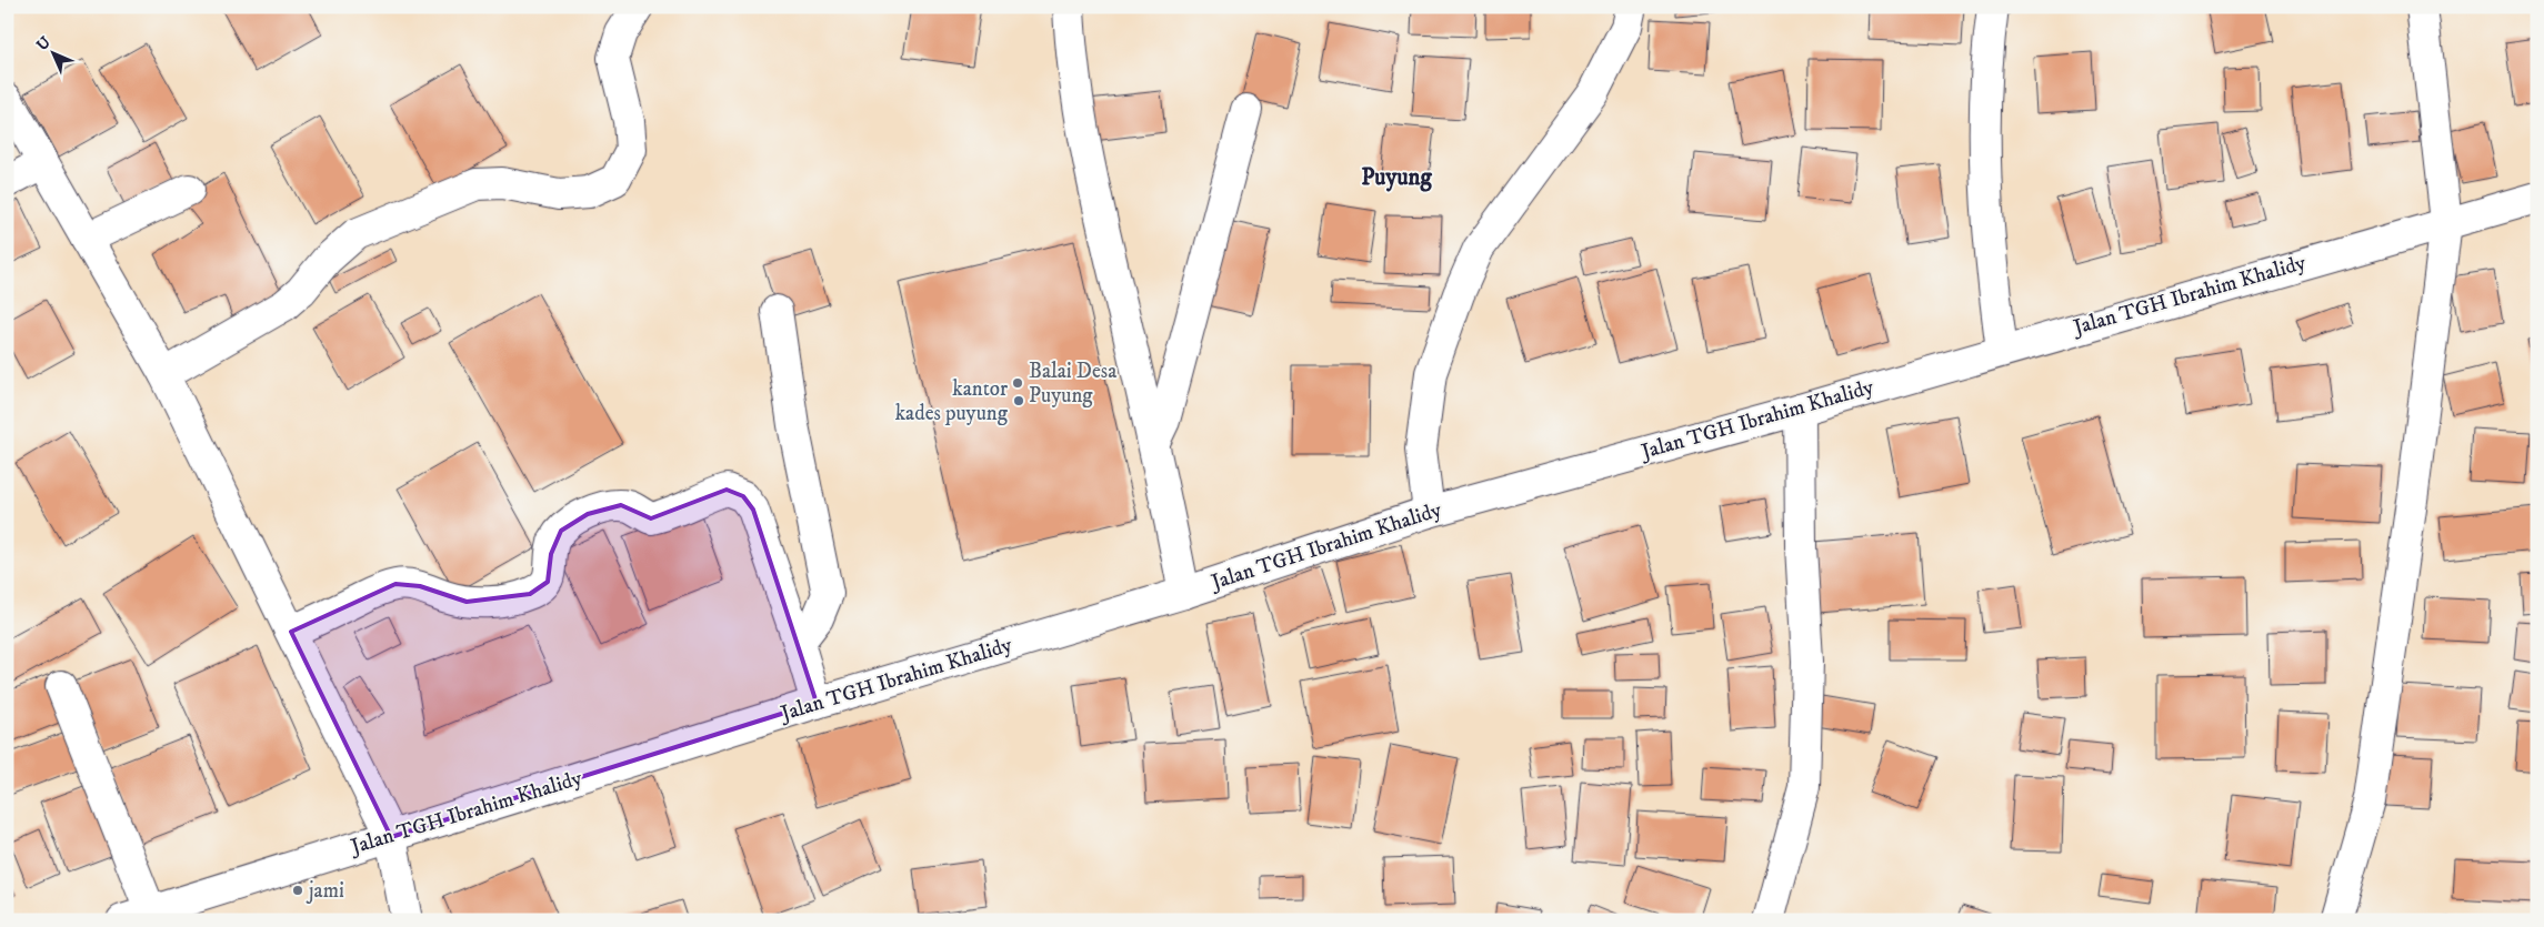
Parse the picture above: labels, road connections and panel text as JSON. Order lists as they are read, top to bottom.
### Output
{
  "streets": {
    "street": ["Jalan TGH Ibrahim Khalidy"]
  },
  "districts": ["Puyung"],
  "places": ["Balai Desa Puyung", "kantor kades puyung", "jami"],
  "north": "top left"
}
